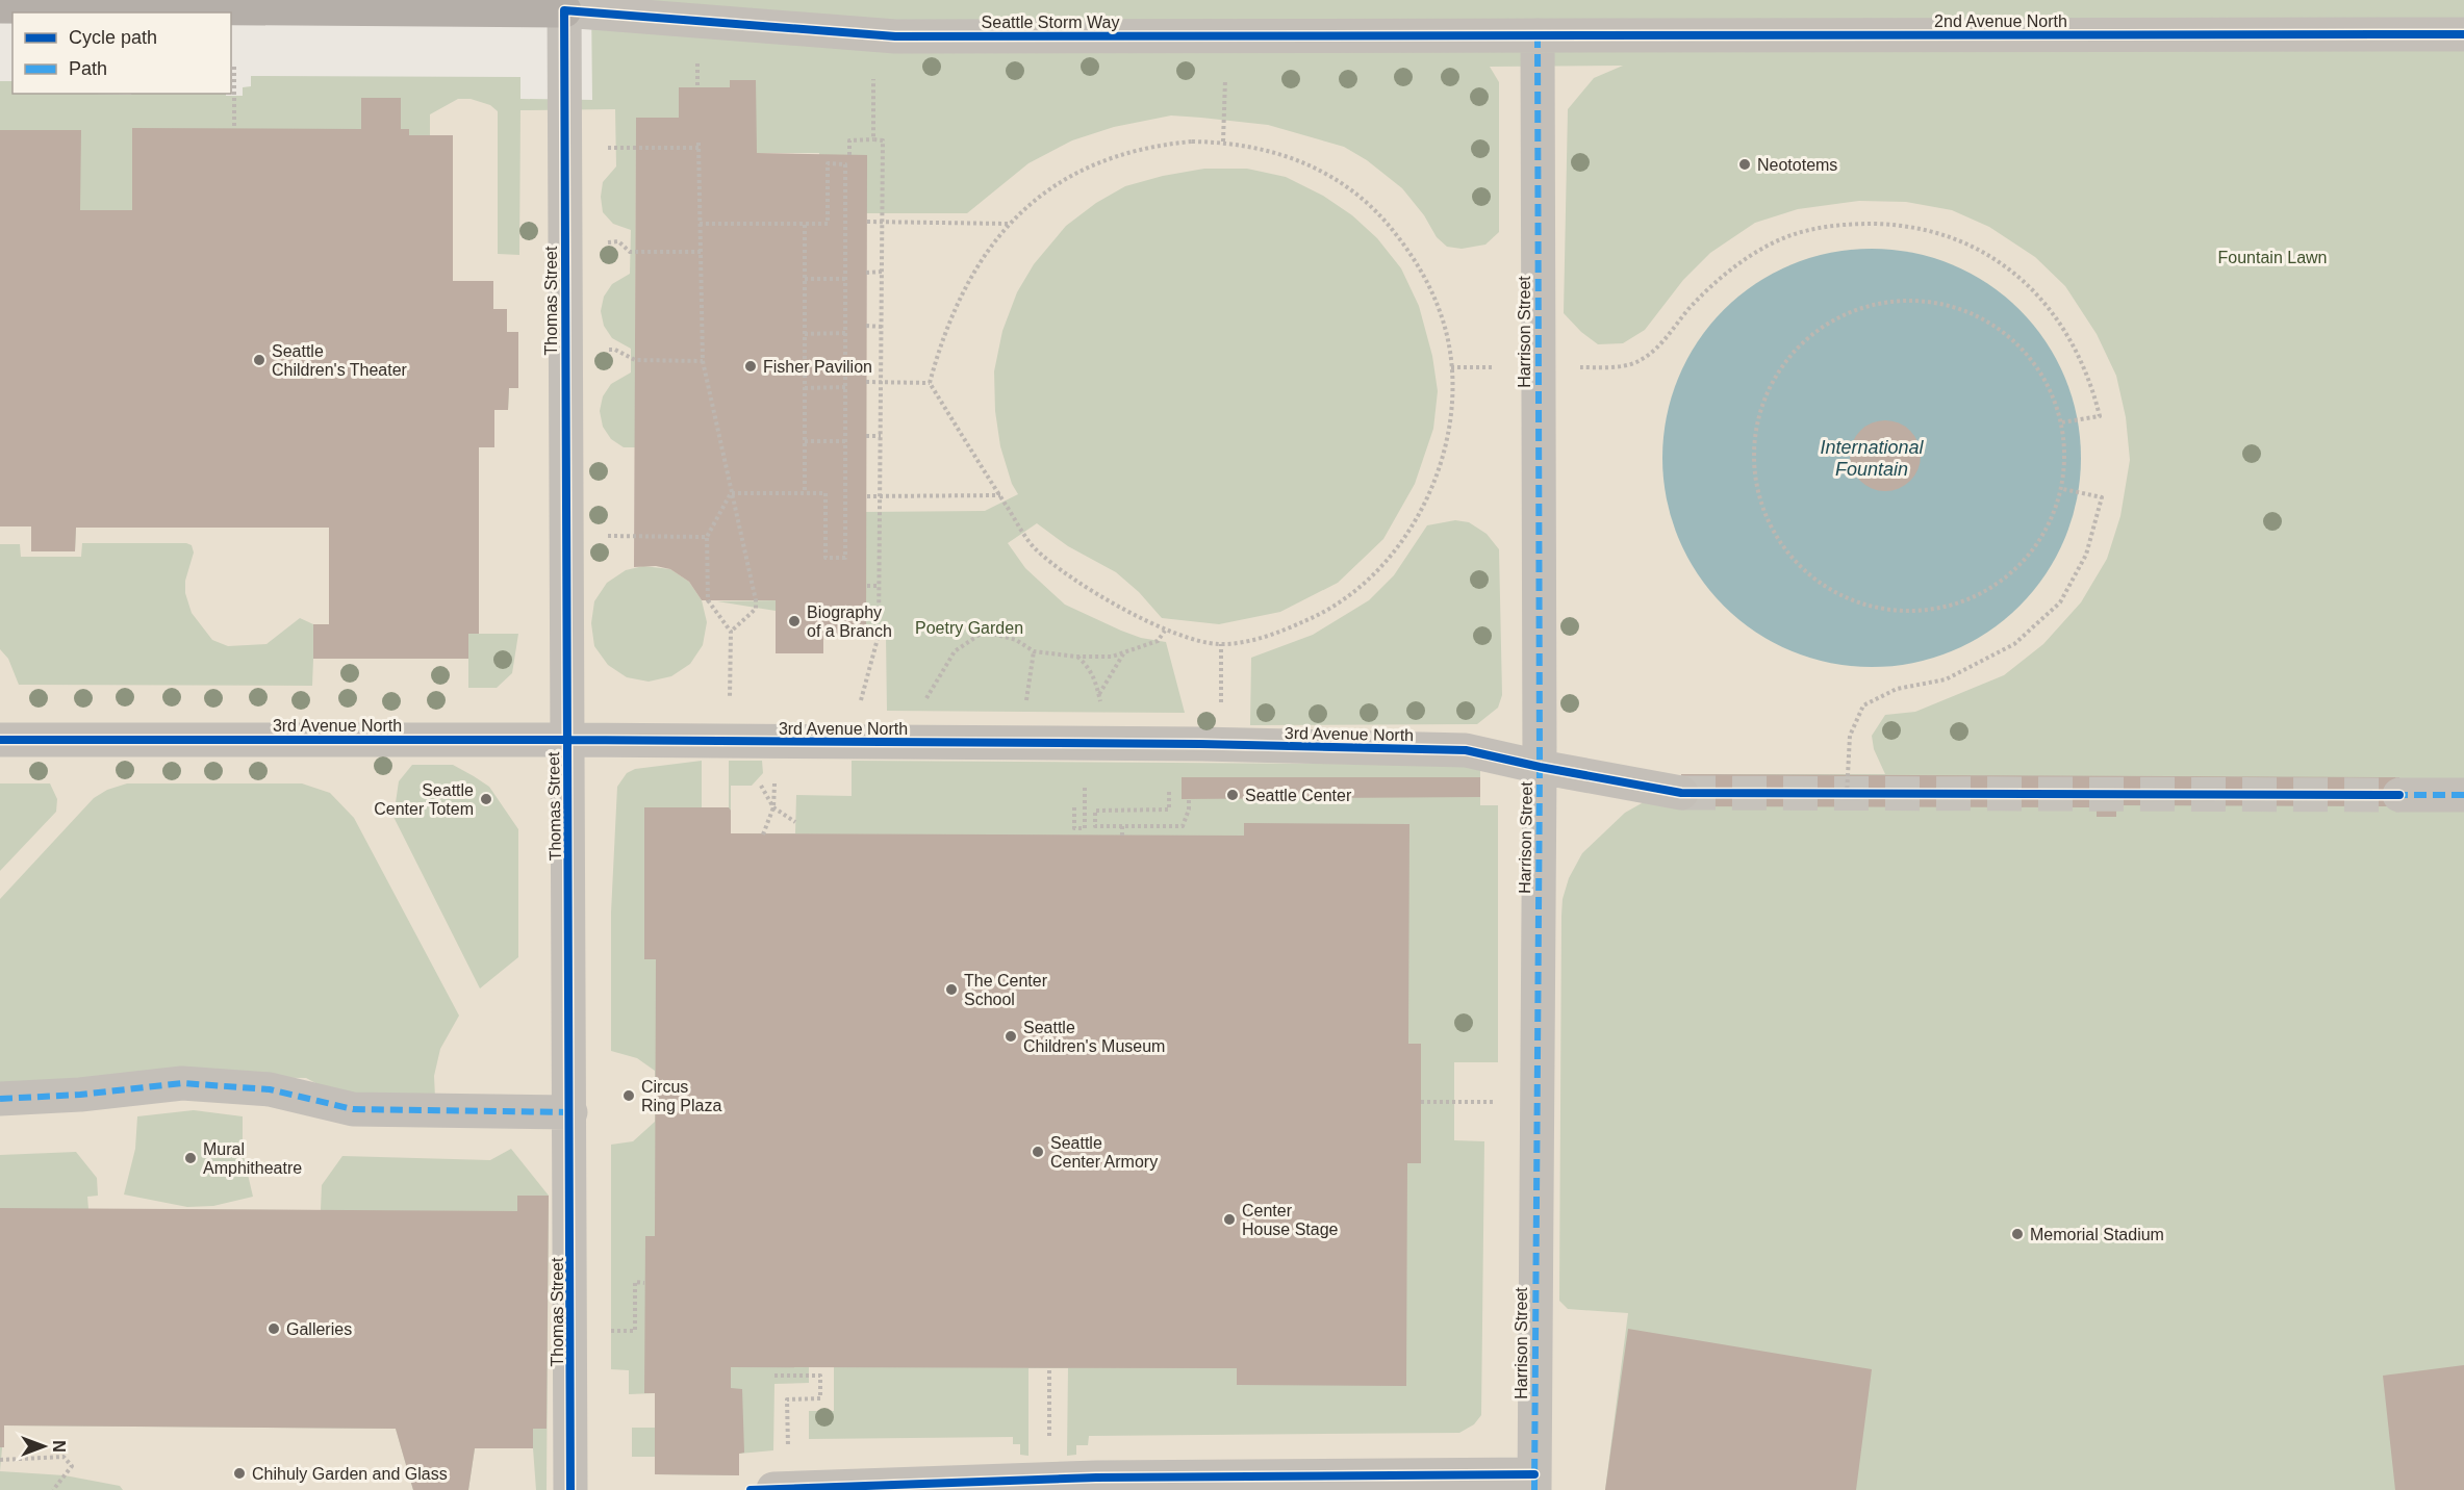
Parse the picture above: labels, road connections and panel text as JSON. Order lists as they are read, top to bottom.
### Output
{
  "streets": {
    "street": [
      "2nd Avenue North",
      "Seattle Storm Way",
      "Thomas Street",
      "Harrison Street",
      "3rd Avenue North"
    ]
  },
  "crossings": [
    ["2nd Avenue North", "Seattle Storm Way"],
    ["2nd Avenue North", "Harrison Street"],
    ["Seattle Storm Way", "Thomas Street"],
    ["Seattle Storm Way", "Harrison Street"],
    ["Thomas Street", "3rd Avenue North"],
    ["Harrison Street", "3rd Avenue North"]
  ],
  "water": ["International Fountain"],
  "parks": ["Fountain Lawn", "Poetry Garden"],
  "places": [
    "Neototems",
    "Seattle Children's Theater",
    "Fisher Pavilion",
    "Biography of a Branch",
    "Seattle Center",
    "Seattle Center Totem",
    "The Center School",
    "Seattle Children's Museum",
    "Circus Ring Plaza",
    "Seattle Center Armory",
    "Mural Amphitheatre",
    "Center House Stage",
    "Memorial Stadium",
    "Galleries",
    "Chihuly Garden and Glass"
  ],
  "legend": ["Cycle path", "Path"],
  "north": "right"
}
